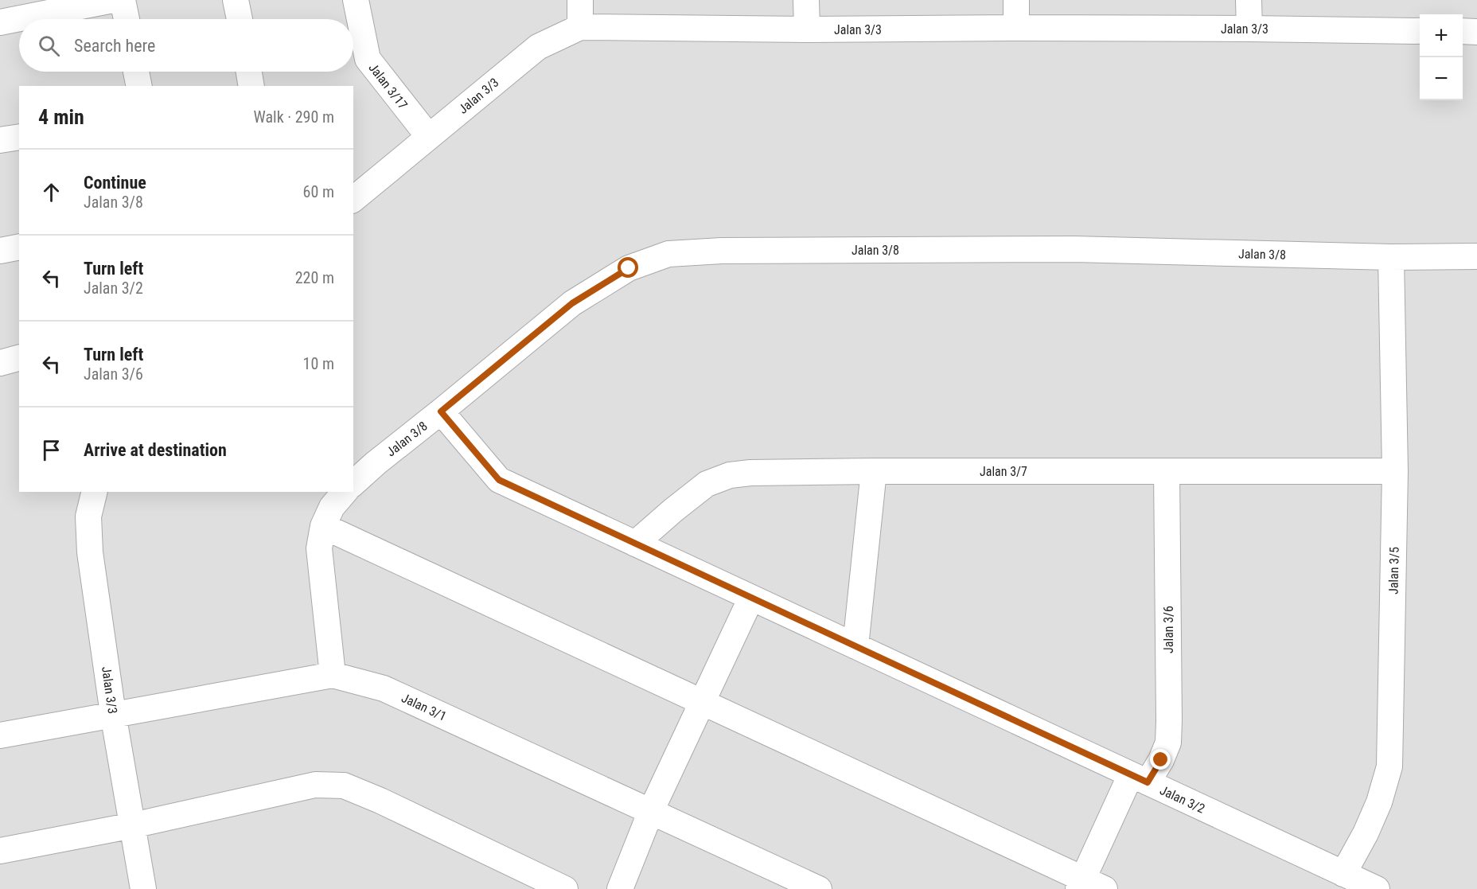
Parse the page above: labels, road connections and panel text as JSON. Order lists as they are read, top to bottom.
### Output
{
  "streets": {
    "street": [
      "Jalan 3/3",
      "Jalan 3/17",
      "Jalan 3/8",
      "Jalan 3/7",
      "Jalan 3/5",
      "Jalan 3/6",
      "Jalan 3/1",
      "Jalan 3/2"
    ]
  },
  "crossings": [
    ["Jalan 3/3", "Jalan 3/17"],
    ["Jalan 3/3", "Jalan 3/1"],
    ["Jalan 3/8", "Jalan 3/5"],
    ["Jalan 3/8", "Jalan 3/2"],
    ["Jalan 3/7", "Jalan 3/5"],
    ["Jalan 3/7", "Jalan 3/6"],
    ["Jalan 3/7", "Jalan 3/2"],
    ["Jalan 3/5", "Jalan 3/2"],
    ["Jalan 3/6", "Jalan 3/2"]
  ],
  "page": {
    "map_buttons": ["+", "−"],
    "search": "Search here",
    "heading": ["4 min", "Walk · 290 m"],
    "list": [
      ["Continue", "Jalan 3/8", "60 m"],
      ["Turn left", "Jalan 3/2", "220 m"],
      ["Turn left", "Jalan 3/6", "10 m"],
      "Arrive at destination"
    ]
  }
}
